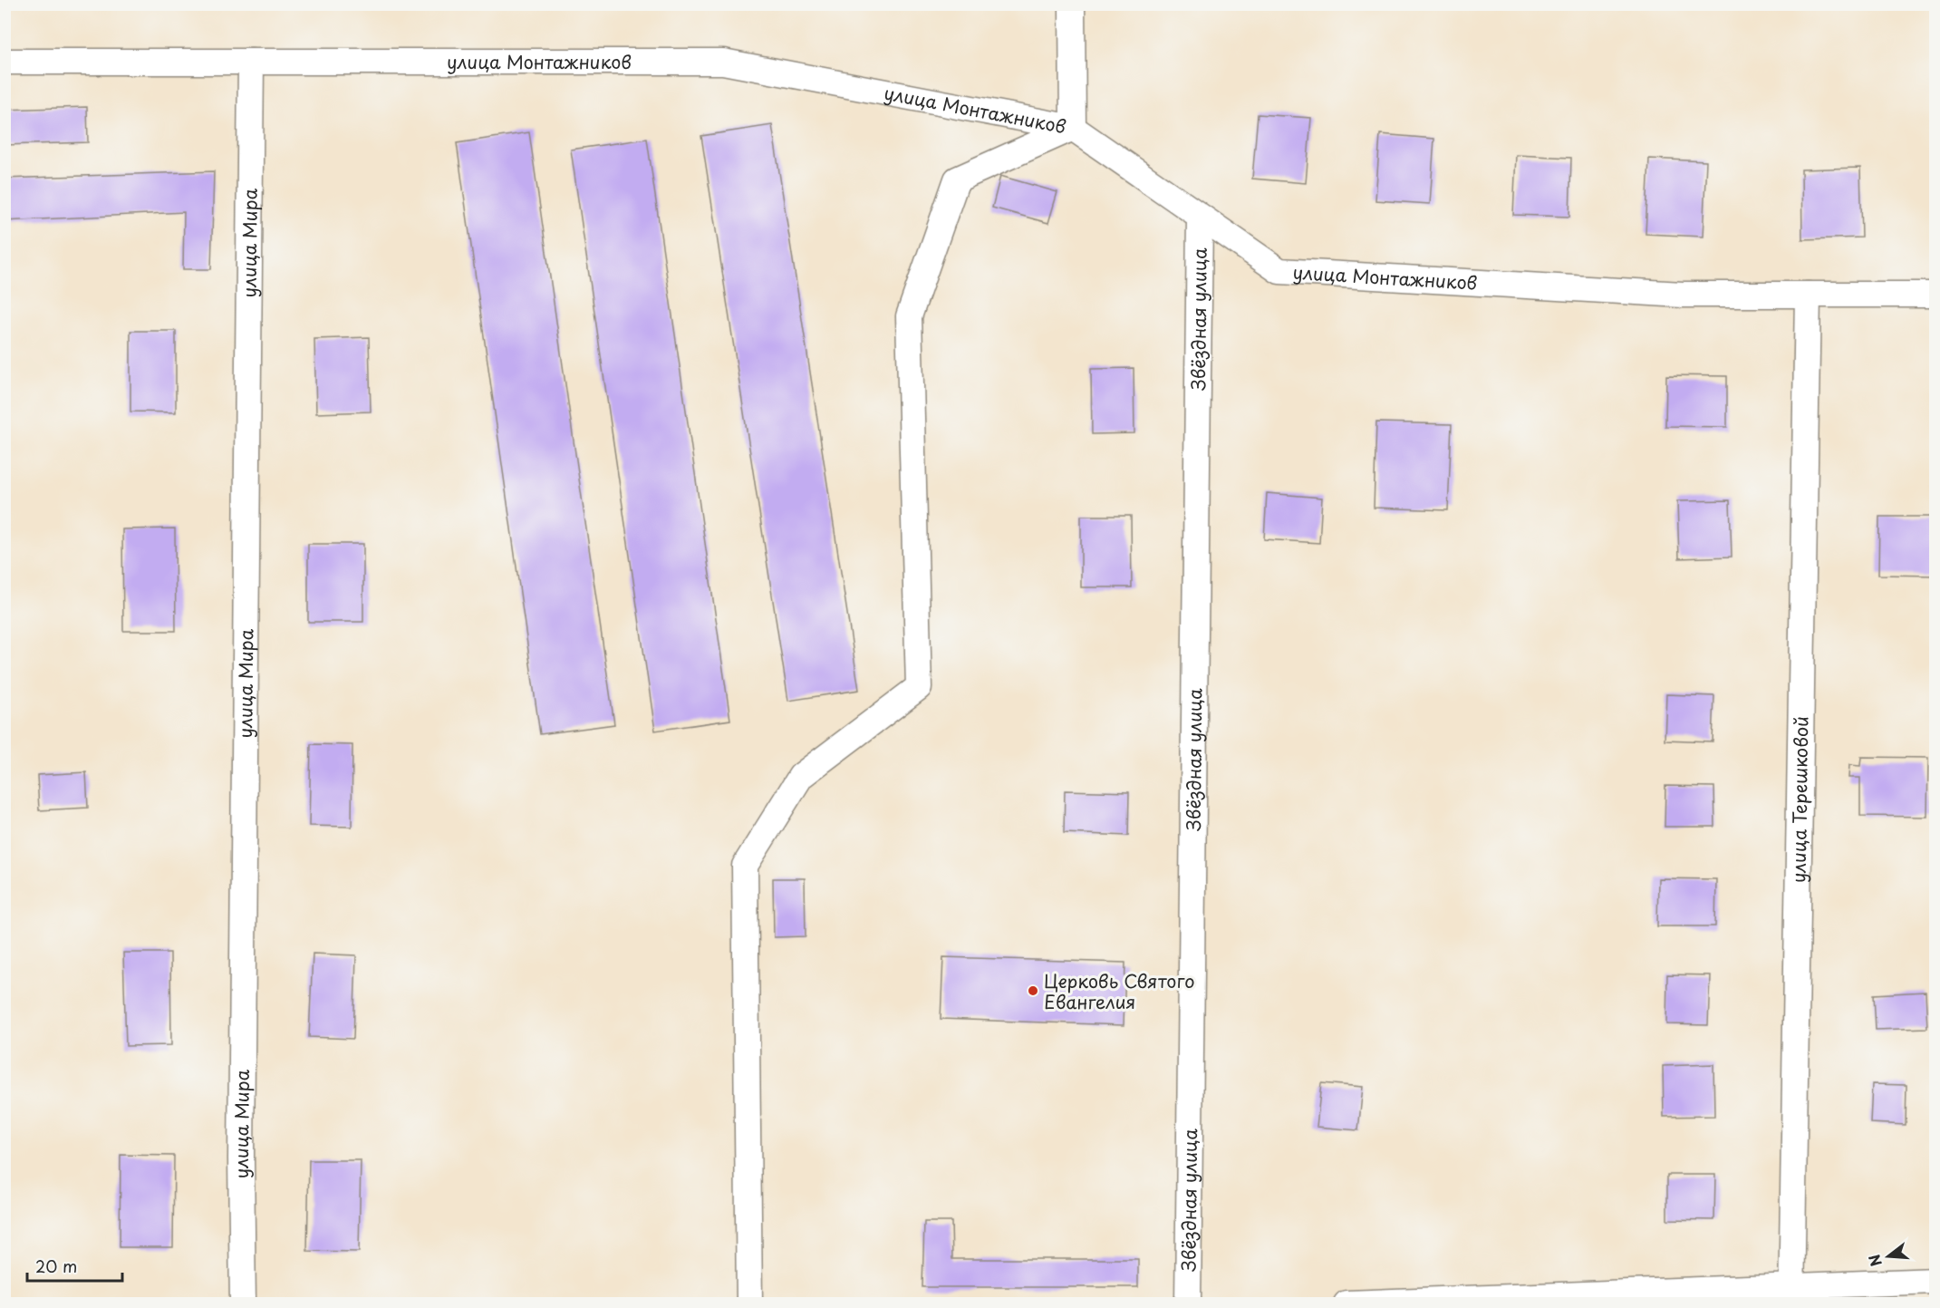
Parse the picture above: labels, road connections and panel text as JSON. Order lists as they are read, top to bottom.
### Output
{
  "streets": {
    "street": [
      "улица Монтажников",
      "улица Мира",
      "Звёздная улица",
      "улица Терешковой"
    ]
  },
  "crossings": [
    ["улица Монтажников", "улица Мира"],
    ["улица Монтажников", "Звёздная улица"],
    ["улица Монтажников", "улица Терешковой"]
  ],
  "places": ["Церковь Святого Евангелия"],
  "scale_bar": "20 m",
  "north": "left"
}
